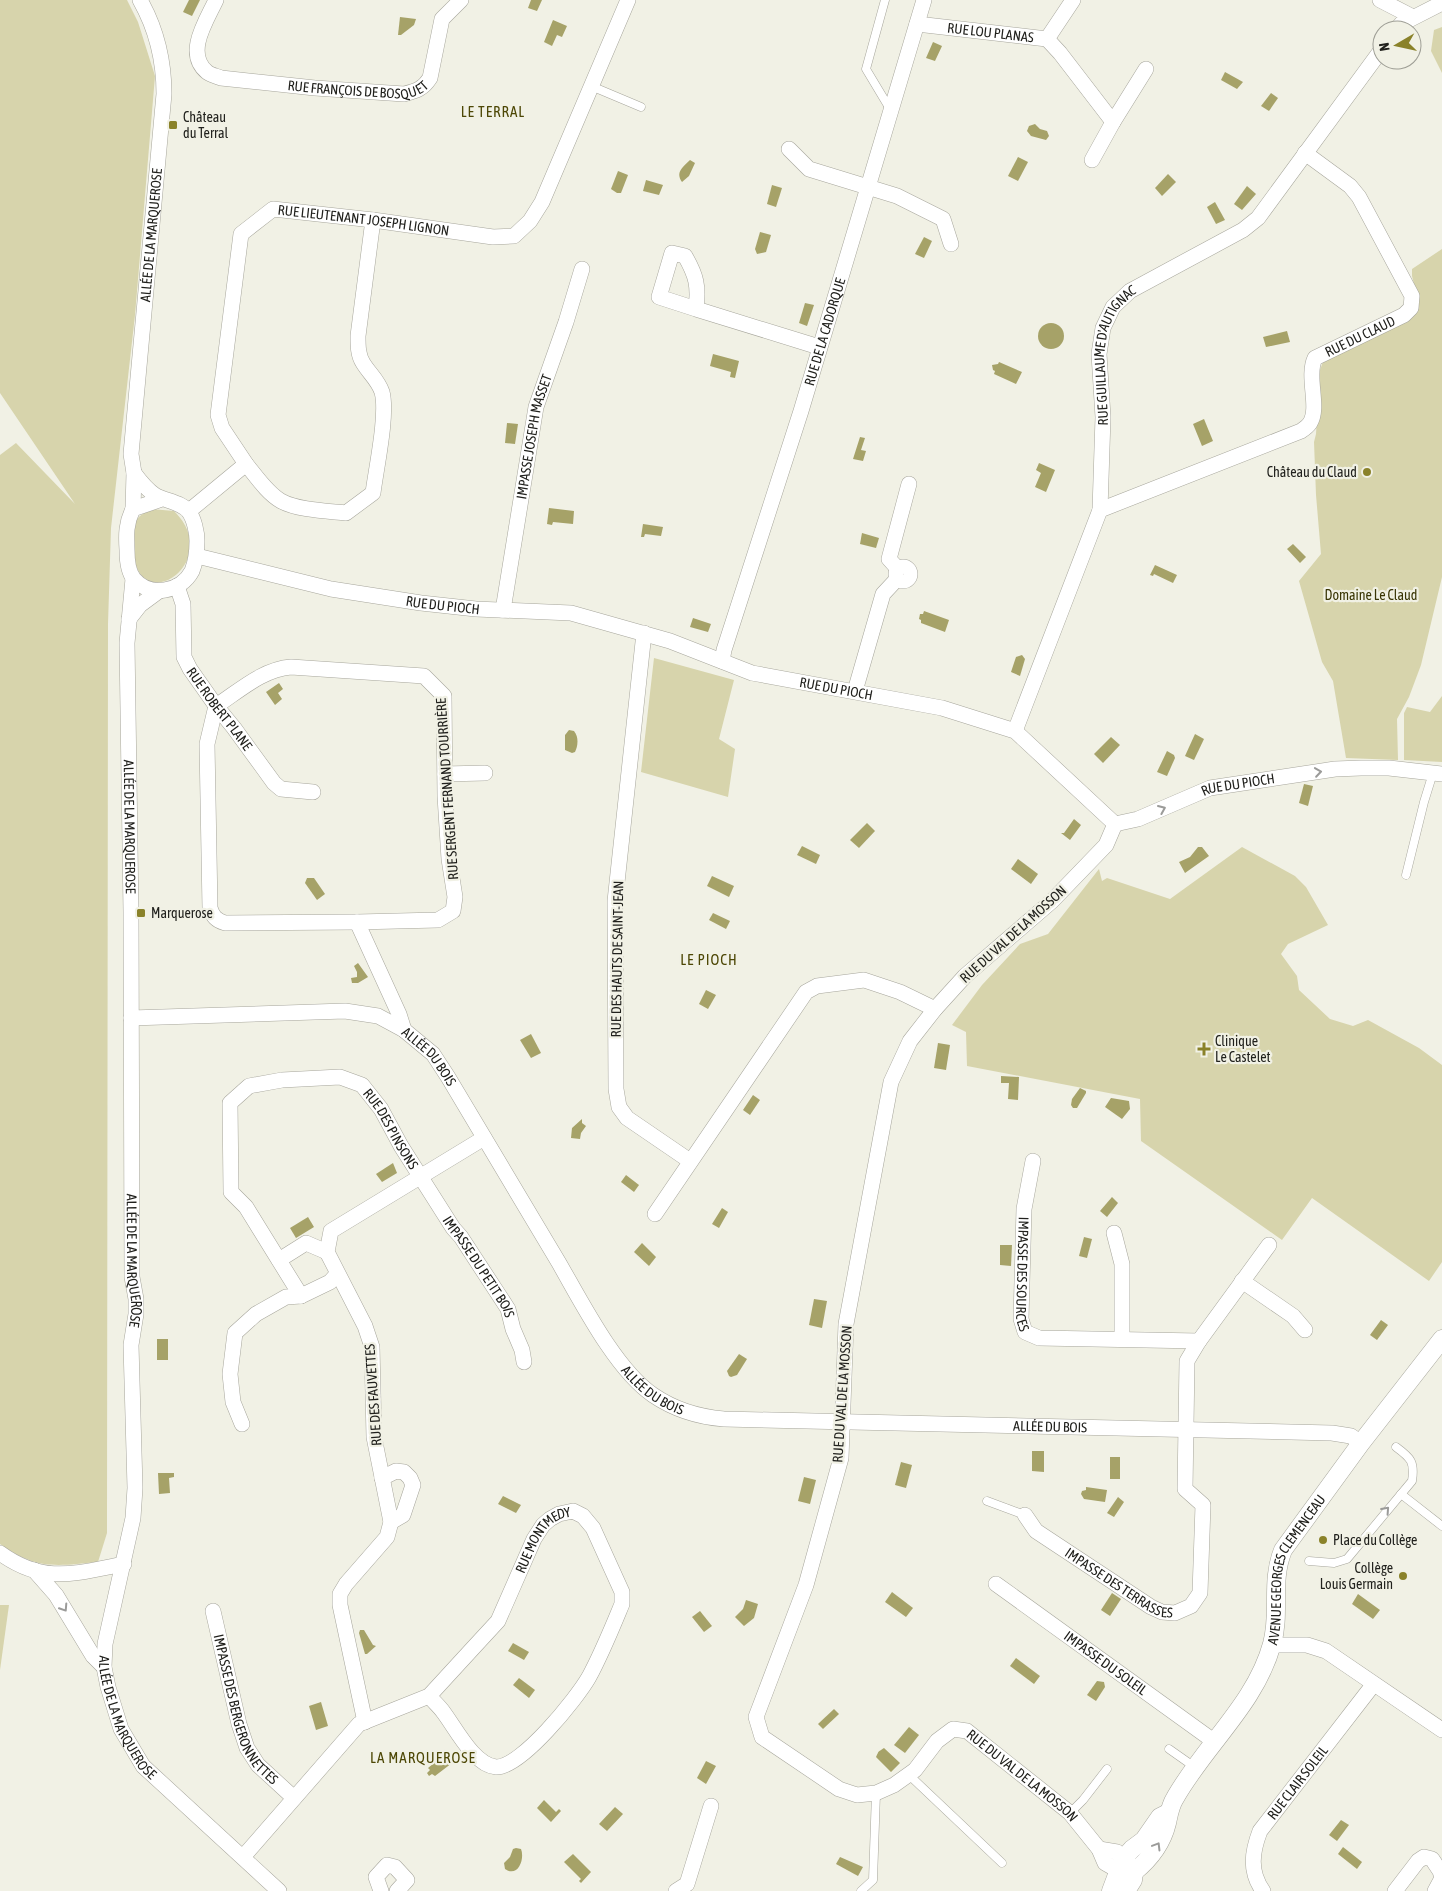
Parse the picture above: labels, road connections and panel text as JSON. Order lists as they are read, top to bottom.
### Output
{
  "streets": {
    "street": [
      "RUE LOU PLANAS",
      "RUE FRANÇOIS DE BOSQUET",
      "RUE LIEUTENANT JOSEPH LIGNON",
      "ALLÉE DE LA MARQUEROSE",
      "RUE DE LA CADORQUE",
      "RUE DU CLAUD",
      "RUE GUILLAUME D'AUTIGNAC",
      "IMPASSE JOSEPH MASSET",
      "RUE DU PIOCH",
      "RUE ROBERT PLANE",
      "RUE SERGENT FERNAND TOURRIÈRE",
      "RUE DU VAL DE LA MOSSON",
      "RUE DES HAUTS DE SAINT-JEAN",
      "ALLÉE DU BOIS",
      "RUE DES PINSONS",
      "IMPASSE DU PETIT BOIS",
      "IMPASSE DES SOURCES",
      "RUE DES FAUVETTES",
      "RUE MONTMEDY",
      "AVENUE GEORGES CLEMENCEAU",
      "IMPASSE DES TERRASSES",
      "IMPASSE DU SOLEIL",
      "IMPASSE DES BERGERONNETTES",
      "RUE CLAIR SOLEIL"
    ]
  },
  "crossings": [
    ["RUE LOU PLANAS", "RUE DE LA CADORQUE"],
    ["ALLÉE DE LA MARQUEROSE", "RUE DU PIOCH"],
    ["ALLÉE DE LA MARQUEROSE", "RUE ROBERT PLANE"],
    ["ALLÉE DE LA MARQUEROSE", "ALLÉE DU BOIS"],
    ["ALLÉE DE LA MARQUEROSE", "RUE MONTMEDY"],
    ["RUE DE LA CADORQUE", "RUE DU PIOCH"],
    ["RUE DU CLAUD", "RUE GUILLAUME D'AUTIGNAC"],
    ["RUE GUILLAUME D'AUTIGNAC", "RUE DU PIOCH"],
    ["IMPASSE JOSEPH MASSET", "RUE DU PIOCH"],
    ["RUE DU PIOCH", "RUE ROBERT PLANE"],
    ["RUE DU PIOCH", "RUE DU VAL DE LA MOSSON"],
    ["RUE DU PIOCH", "RUE DES HAUTS DE SAINT-JEAN"],
    ["RUE ROBERT PLANE", "RUE SERGENT FERNAND TOURRIÈRE"],
    ["RUE DU VAL DE LA MOSSON", "ALLÉE DU BOIS"],
    ["RUE DU VAL DE LA MOSSON", "AVENUE GEORGES CLEMENCEAU"],
    ["ALLÉE DU BOIS", "AVENUE GEORGES CLEMENCEAU"],
    ["ALLÉE DU BOIS", "IMPASSE DES TERRASSES"],
    ["RUE DES PINSONS", "IMPASSE DU PETIT BOIS"],
    ["IMPASSE DES SOURCES", "IMPASSE DES TERRASSES"],
    ["RUE MONTMEDY", "IMPASSE DES BERGERONNETTES"],
    ["AVENUE GEORGES CLEMENCEAU", "IMPASSE DU SOLEIL"]
  ],
  "districts": ["LE TERRAL", "LE PIOCH", "LA MARQUEROSE"],
  "parks": ["Domaine Le Claud"],
  "places": {
    "transit": ["Château du Terral", "Marquerose"],
    "other": ["Château du Claud", "Place du Collège", "Collège Louis Germain"],
    "health": ["Clinique Le Castelet"]
  },
  "north": "left"
}
